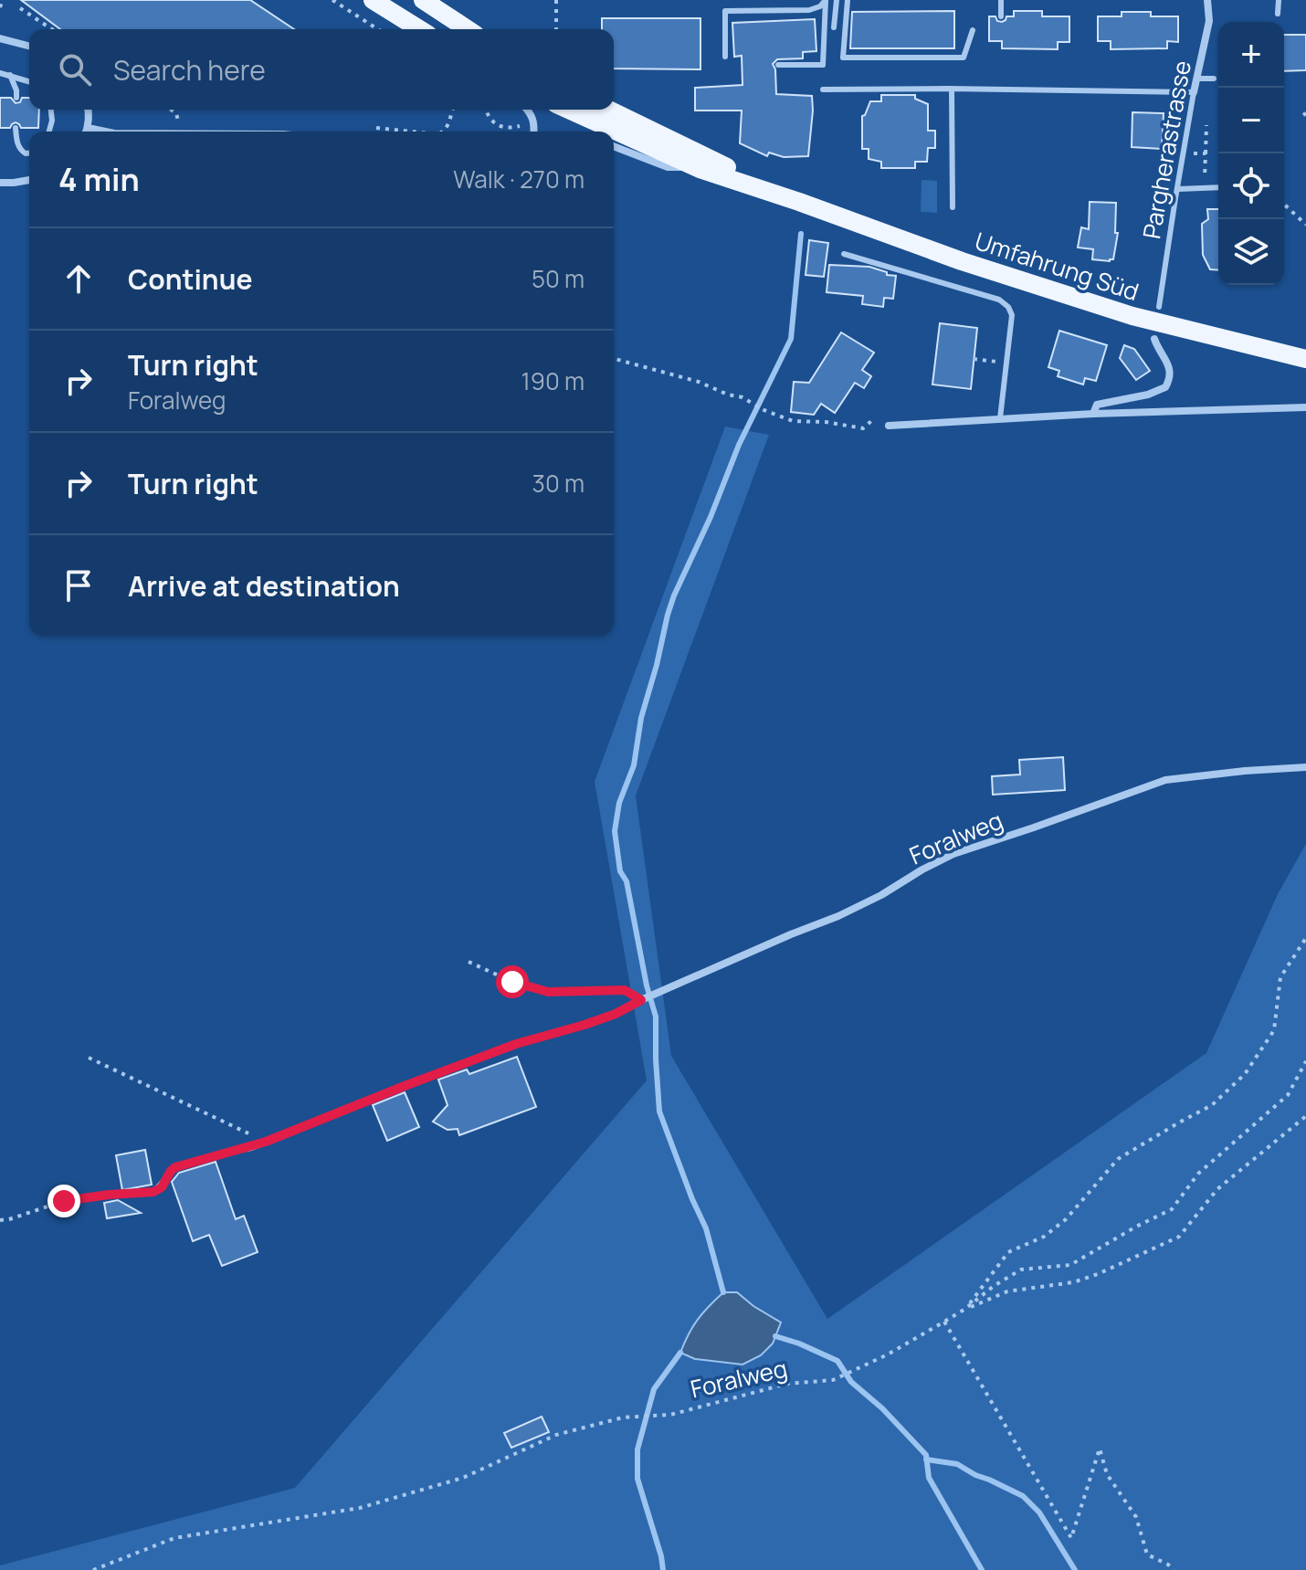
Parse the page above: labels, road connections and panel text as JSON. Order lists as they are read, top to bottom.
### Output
{
  "streets": {
    "main road": ["Umfahrung Süd"],
    "street": ["Pargherastrasse", "Foralweg"]
  },
  "page": {
    "map_buttons": ["+", "−"],
    "search": "Search here",
    "heading": ["4 min", "Walk · 270 m"],
    "list": [
      ["Continue", "50 m"],
      ["Turn right", "Foralweg", "190 m"],
      ["Turn right", "30 m"],
      "Arrive at destination"
    ]
  }
}
